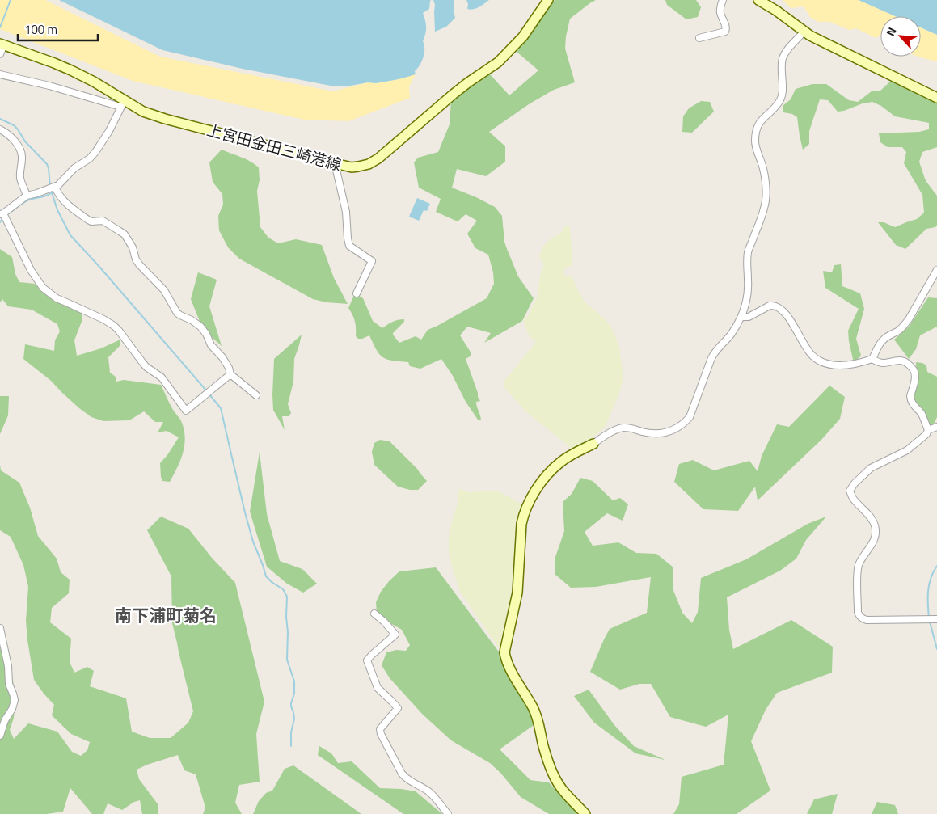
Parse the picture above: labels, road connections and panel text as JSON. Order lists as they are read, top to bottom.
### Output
{
  "streets": {
    "main road": ["上宮田金田三崎港線"]
  },
  "districts": ["南下浦町菊名"],
  "scale_bar": "100 m",
  "north": "top left"
}
